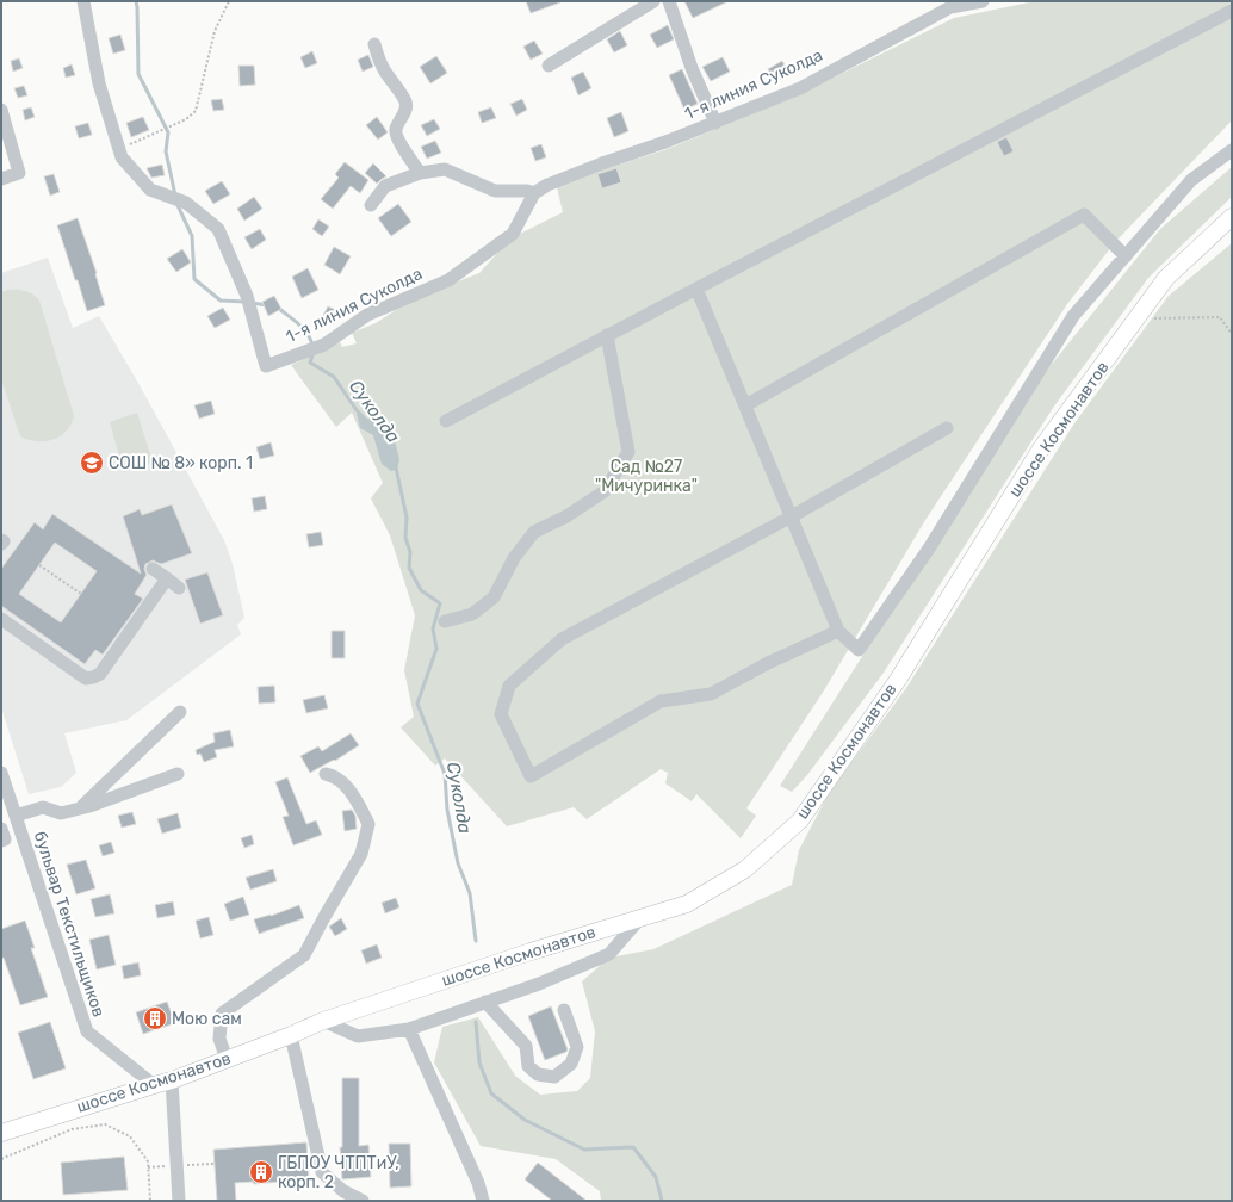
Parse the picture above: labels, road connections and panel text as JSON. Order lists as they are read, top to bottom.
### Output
{
  "streets": {
    "main road": ["шоссе Космонавтов"],
    "street": ["1-я линия Суколда", "бульвар Текстильщиков"]
  },
  "crossings": [
    ["шоссе Космонавтов", "бульвар Текстильщиков"]
  ],
  "water": ["Суколда"],
  "parks": ["Сад №27 \"Мичуринка\""],
  "places": {
    "school or university": ["СОШ № 8» корп. 1"],
    "building": ["Мою сам", "ГБПОУ ЧТПТиУ, корп. 2"]
  }
}
